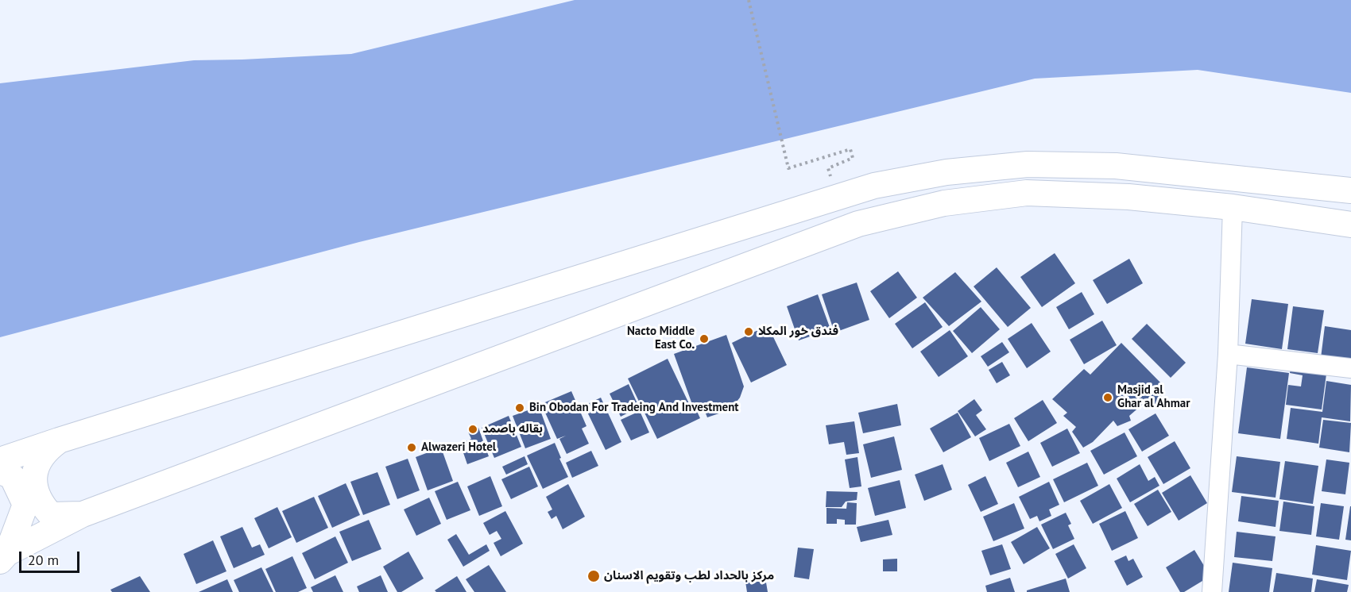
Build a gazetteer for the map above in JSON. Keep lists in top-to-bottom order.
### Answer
{
  "places": [
    "فندق خور المكلا",
    "Nacto Middle East Co.",
    "Masjid al Ghar al Ahmar",
    "Bin Obodan For Tradeing And Investment",
    "بقاله باصمد",
    "Alwazeri Hotel",
    "مركز بالحداد لطب وتقويم الاسنان"
  ],
  "scale_bar": "20 m"
}
